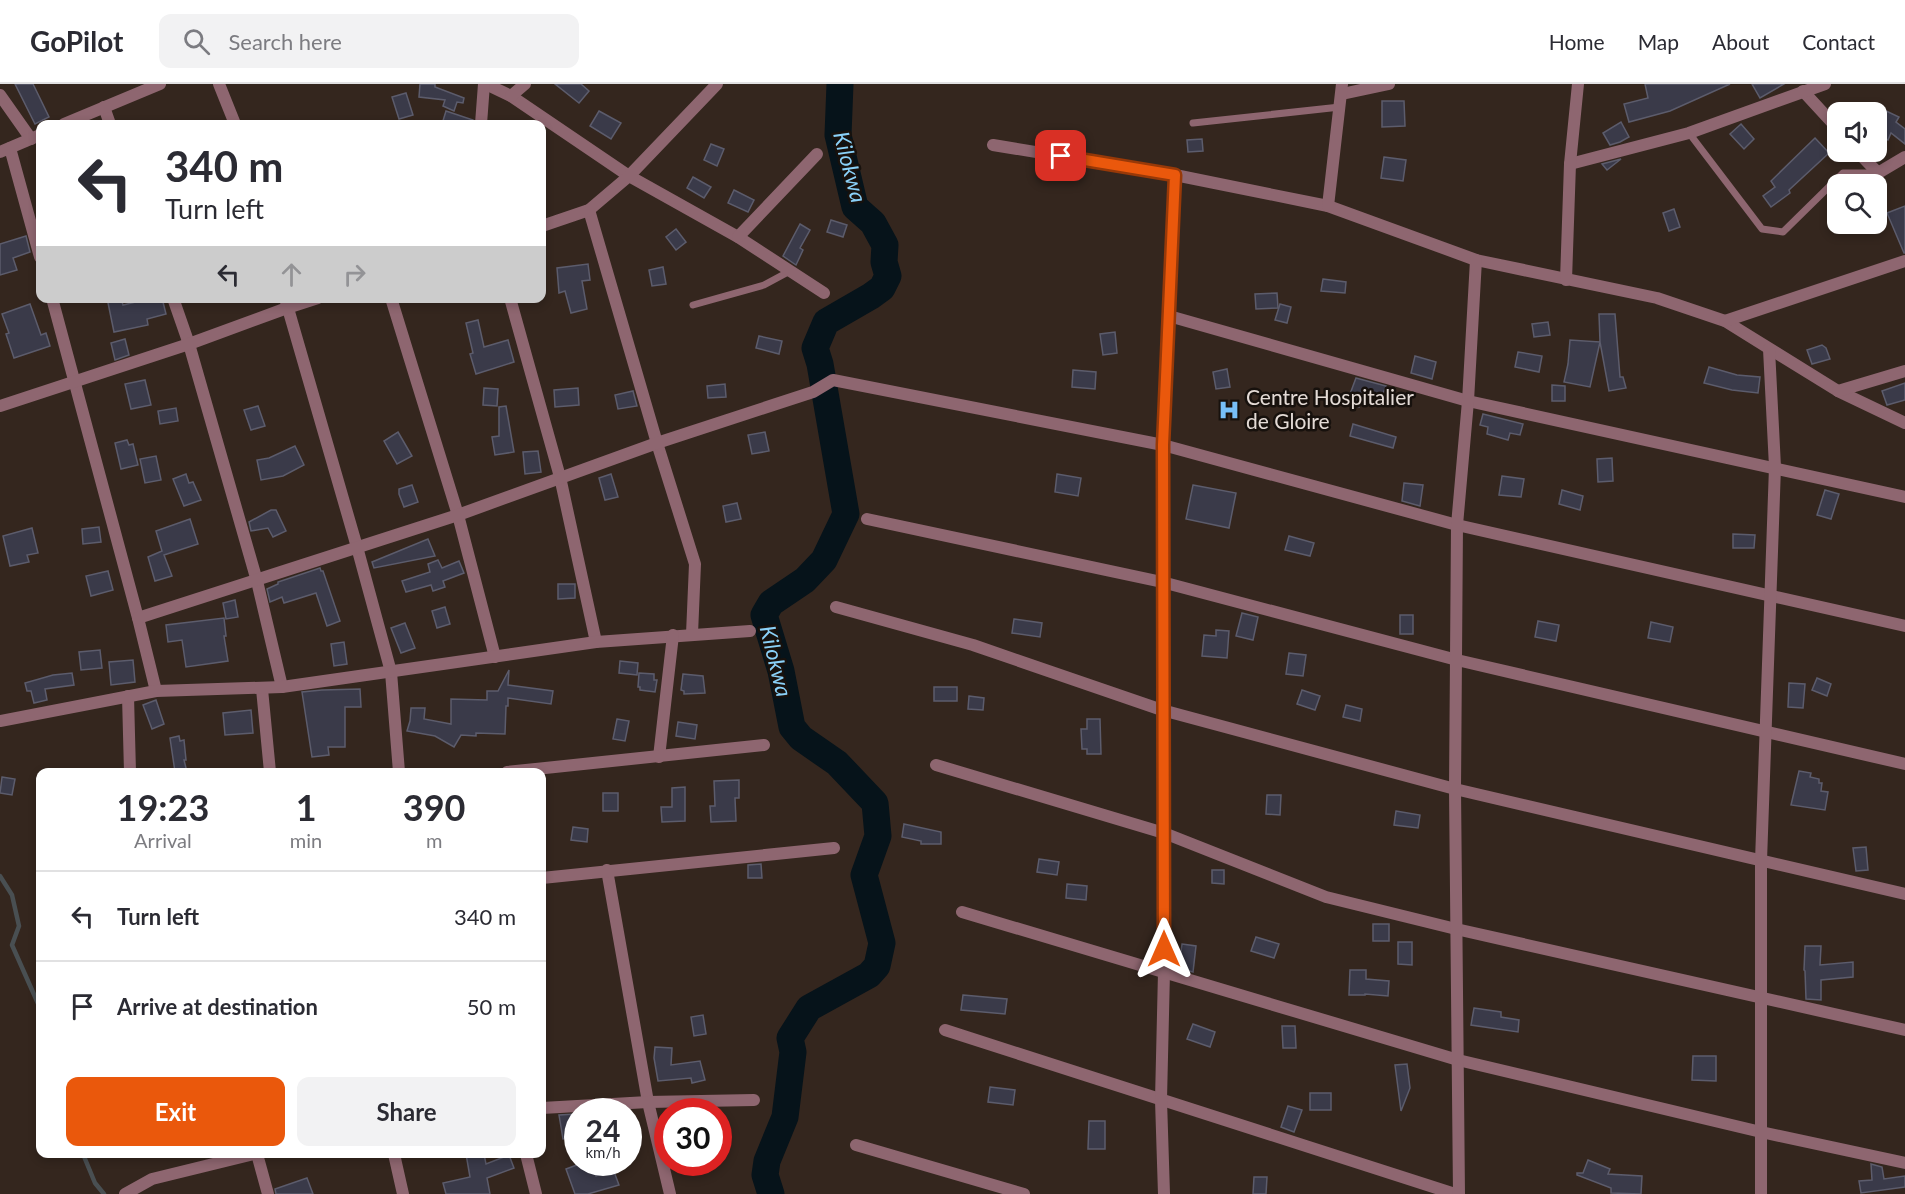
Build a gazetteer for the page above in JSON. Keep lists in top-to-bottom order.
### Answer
{
  "water": ["Kilokwa"],
  "places": {
    "hospital": ["Centre Hospitalier de Gloire"]
  },
  "page": {
    "header": "GoPilot",
    "search": "Search here",
    "nav": [
      "Home",
      "Map",
      "About",
      "Contact"
    ],
    "turn": ["340 m", "Turn left"],
    "eta": [
      "19:23",
      "Arrival",
      "1",
      "min",
      "390",
      "m"
    ],
    "list": [
      {
        "name": "Turn left",
        "value": "340 m"
      },
      {
        "name": "Arrive at destination",
        "value": "50 m"
      }
    ],
    "buttons": ["Exit", "Share"],
    "speed": "24 km/h",
    "limit": "30"
  }
}
